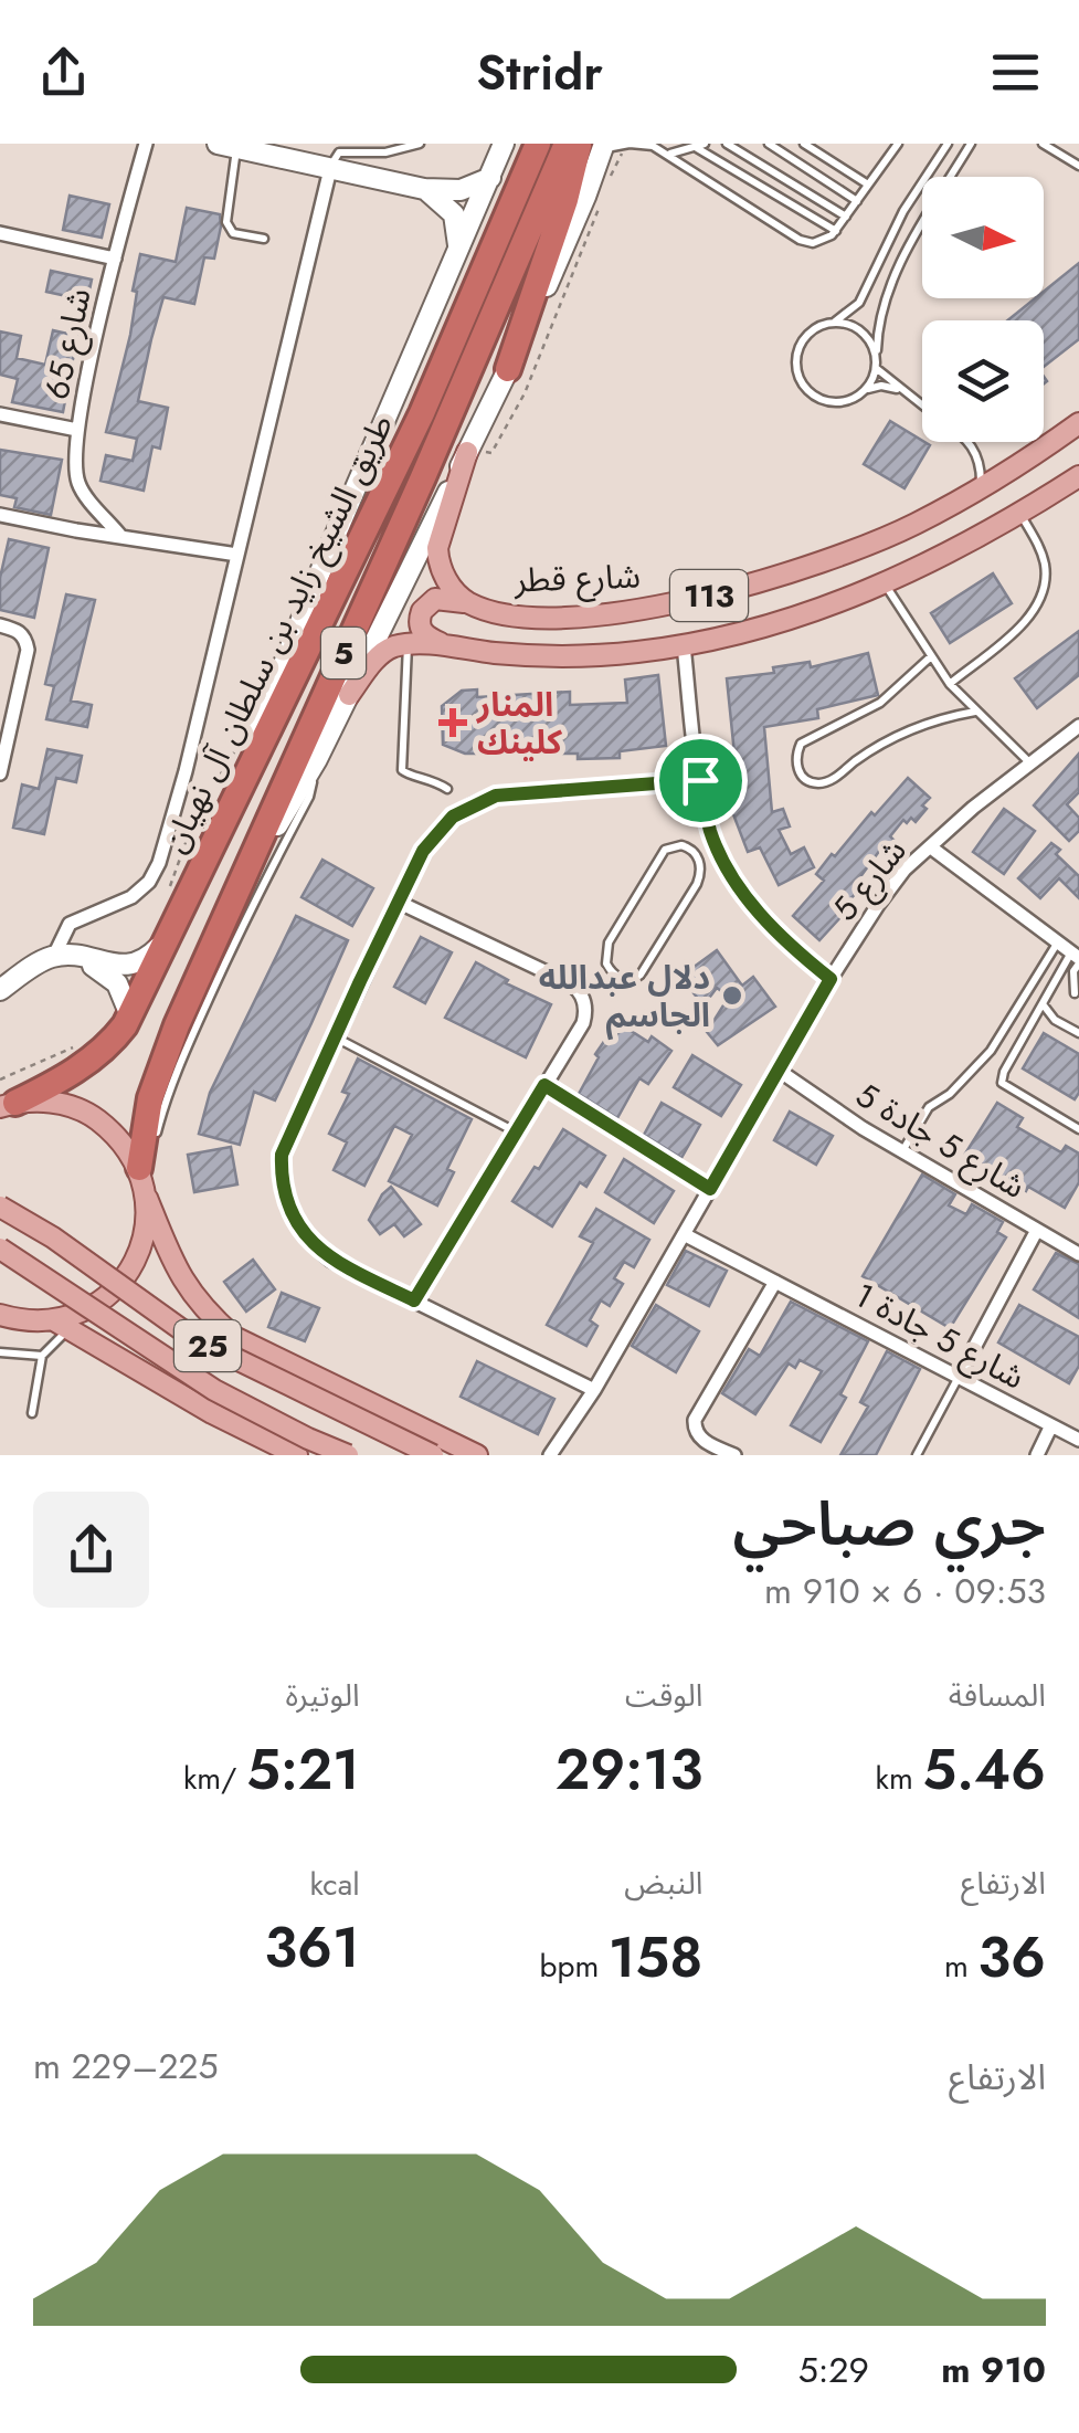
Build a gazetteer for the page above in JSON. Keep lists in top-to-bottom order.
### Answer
{
  "streets": {
    "highway": ["طريق الشيخ زايد بن سلطان آل نهيان", "5"],
    "main road": ["شارع قطر", "113", "25"],
    "street": [
      "شارع 65",
      "شارع 5",
      "شارع 5 جادة 5",
      "شارع 5 جادة 1"
    ]
  },
  "crossings": [
    ["طريق الشيخ زايد بن سلطان آل نهيان", "5"],
    ["شارع 5", "شارع 5 جادة 5"],
    ["شارع 5", "شارع 5 جادة 1"]
  ],
  "places": {
    "health": ["المنار كلينك"],
    "other": ["دلال عبدالله الجاسم"]
  },
  "north": "right",
  "page": {
    "header": "Stridr",
    "heading": ["جري صباحي", "09:53 · 6 × 910 m"],
    "stats": [
      ["المسافة", "5.46 km"],
      ["الوقت", "29:13"],
      ["الوتيرة", "5:21 /km"],
      ["الارتفاع", "36 m"],
      ["النبض", "158 bpm"],
      ["kcal", "361"]
    ],
    "chart": ["الارتفاع", "225–229 m"],
    "list": [
      {
        "name": "910 m",
        "note": "5:29"
      }
    ]
  }
}
